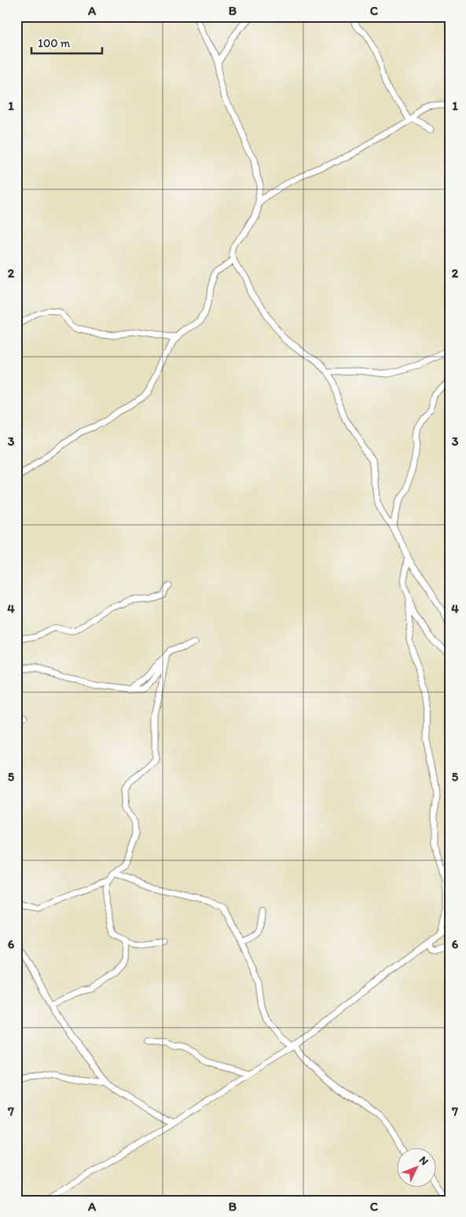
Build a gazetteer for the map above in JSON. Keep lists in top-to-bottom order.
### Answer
{
  "scale_bar": "100 m",
  "north": "top right",
  "grid": {
    "columns": ["A", "B", "C"],
    "rows": [
      "1",
      "2",
      "3",
      "4",
      "5",
      "6",
      "7"
    ]
  }
}
